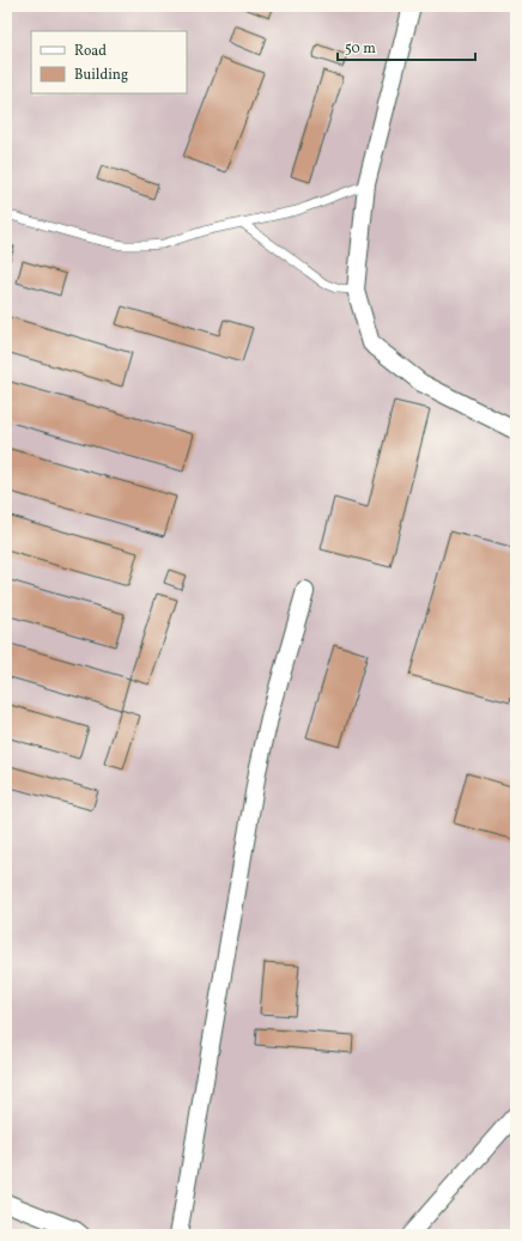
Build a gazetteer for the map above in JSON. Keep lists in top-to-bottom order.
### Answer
{
  "legend": ["Road", "Building"],
  "scale_bar": "50 m"
}
